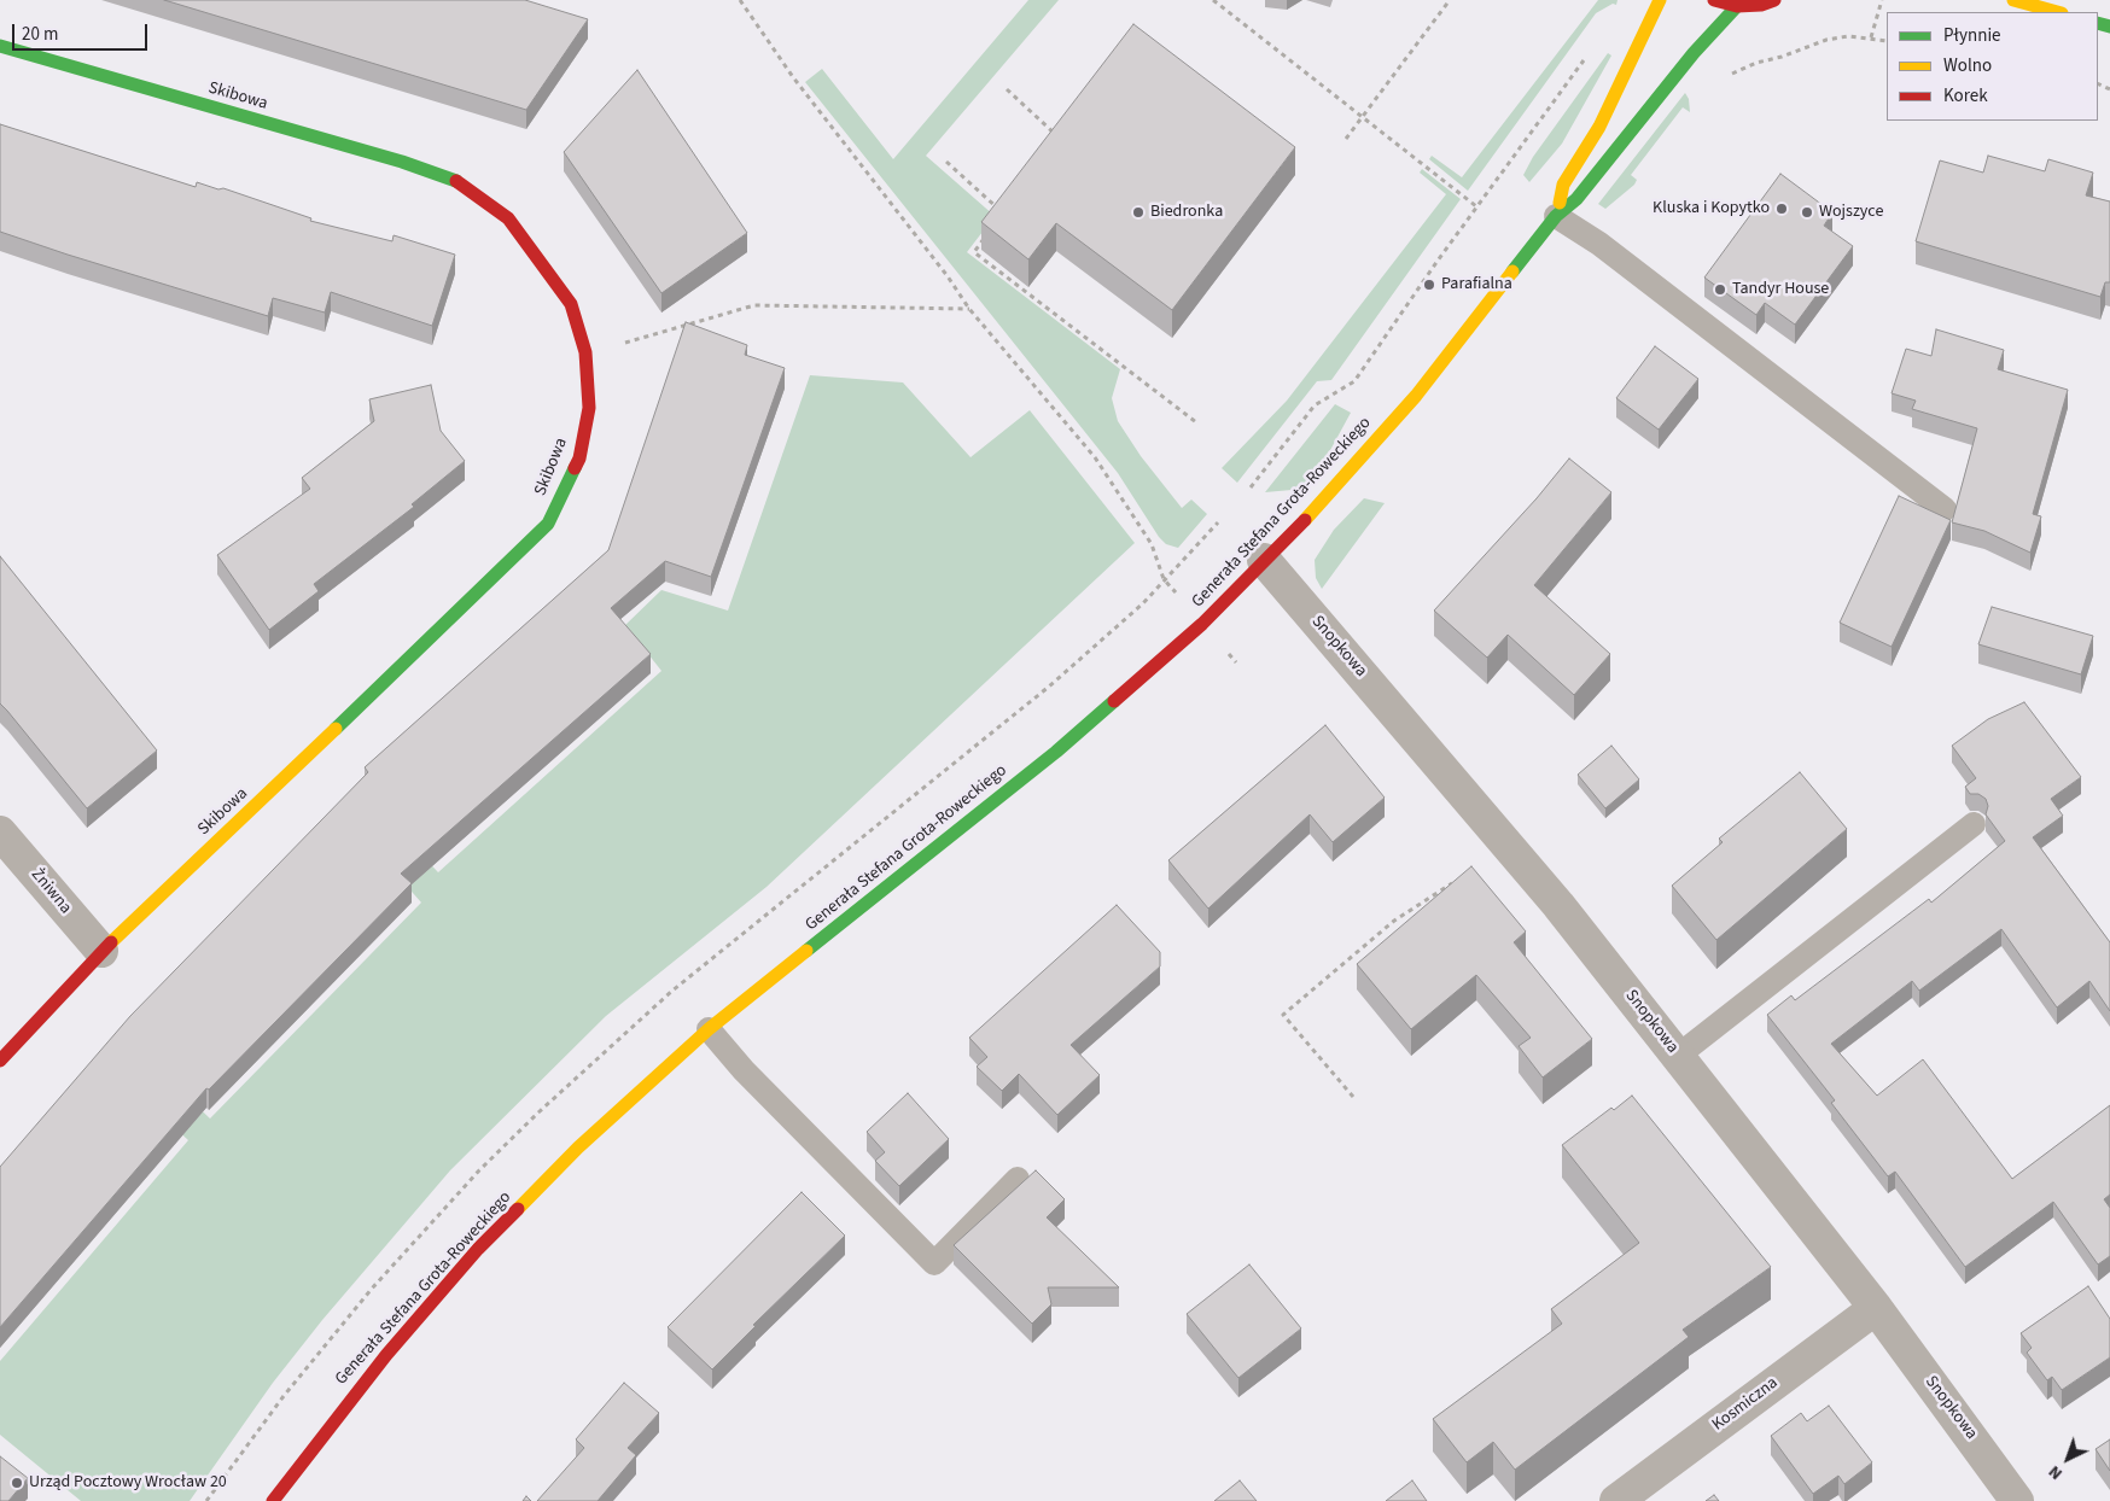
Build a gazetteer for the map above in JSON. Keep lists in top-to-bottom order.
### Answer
{
  "streets": {
    "street": [
      "Skibowa",
      "Generała Stefana Grota-Roweckiego",
      "Snopkowa",
      "Żniwna",
      "Kosmiczna"
    ]
  },
  "crossings": [
    ["Skibowa", "Żniwna"],
    ["Generała Stefana Grota-Roweckiego", "Snopkowa"],
    ["Snopkowa", "Kosmiczna"]
  ],
  "places": [
    "Kluska i Kopytko",
    "Biedronka",
    "Wojszyce",
    "Parafialna",
    "Tandyr House",
    "Urząd Pocztowy Wrocław 20"
  ],
  "legend": ["Płynnie", "Wolno", "Korek"],
  "scale_bar": "20 m",
  "north": "bottom left"
}
